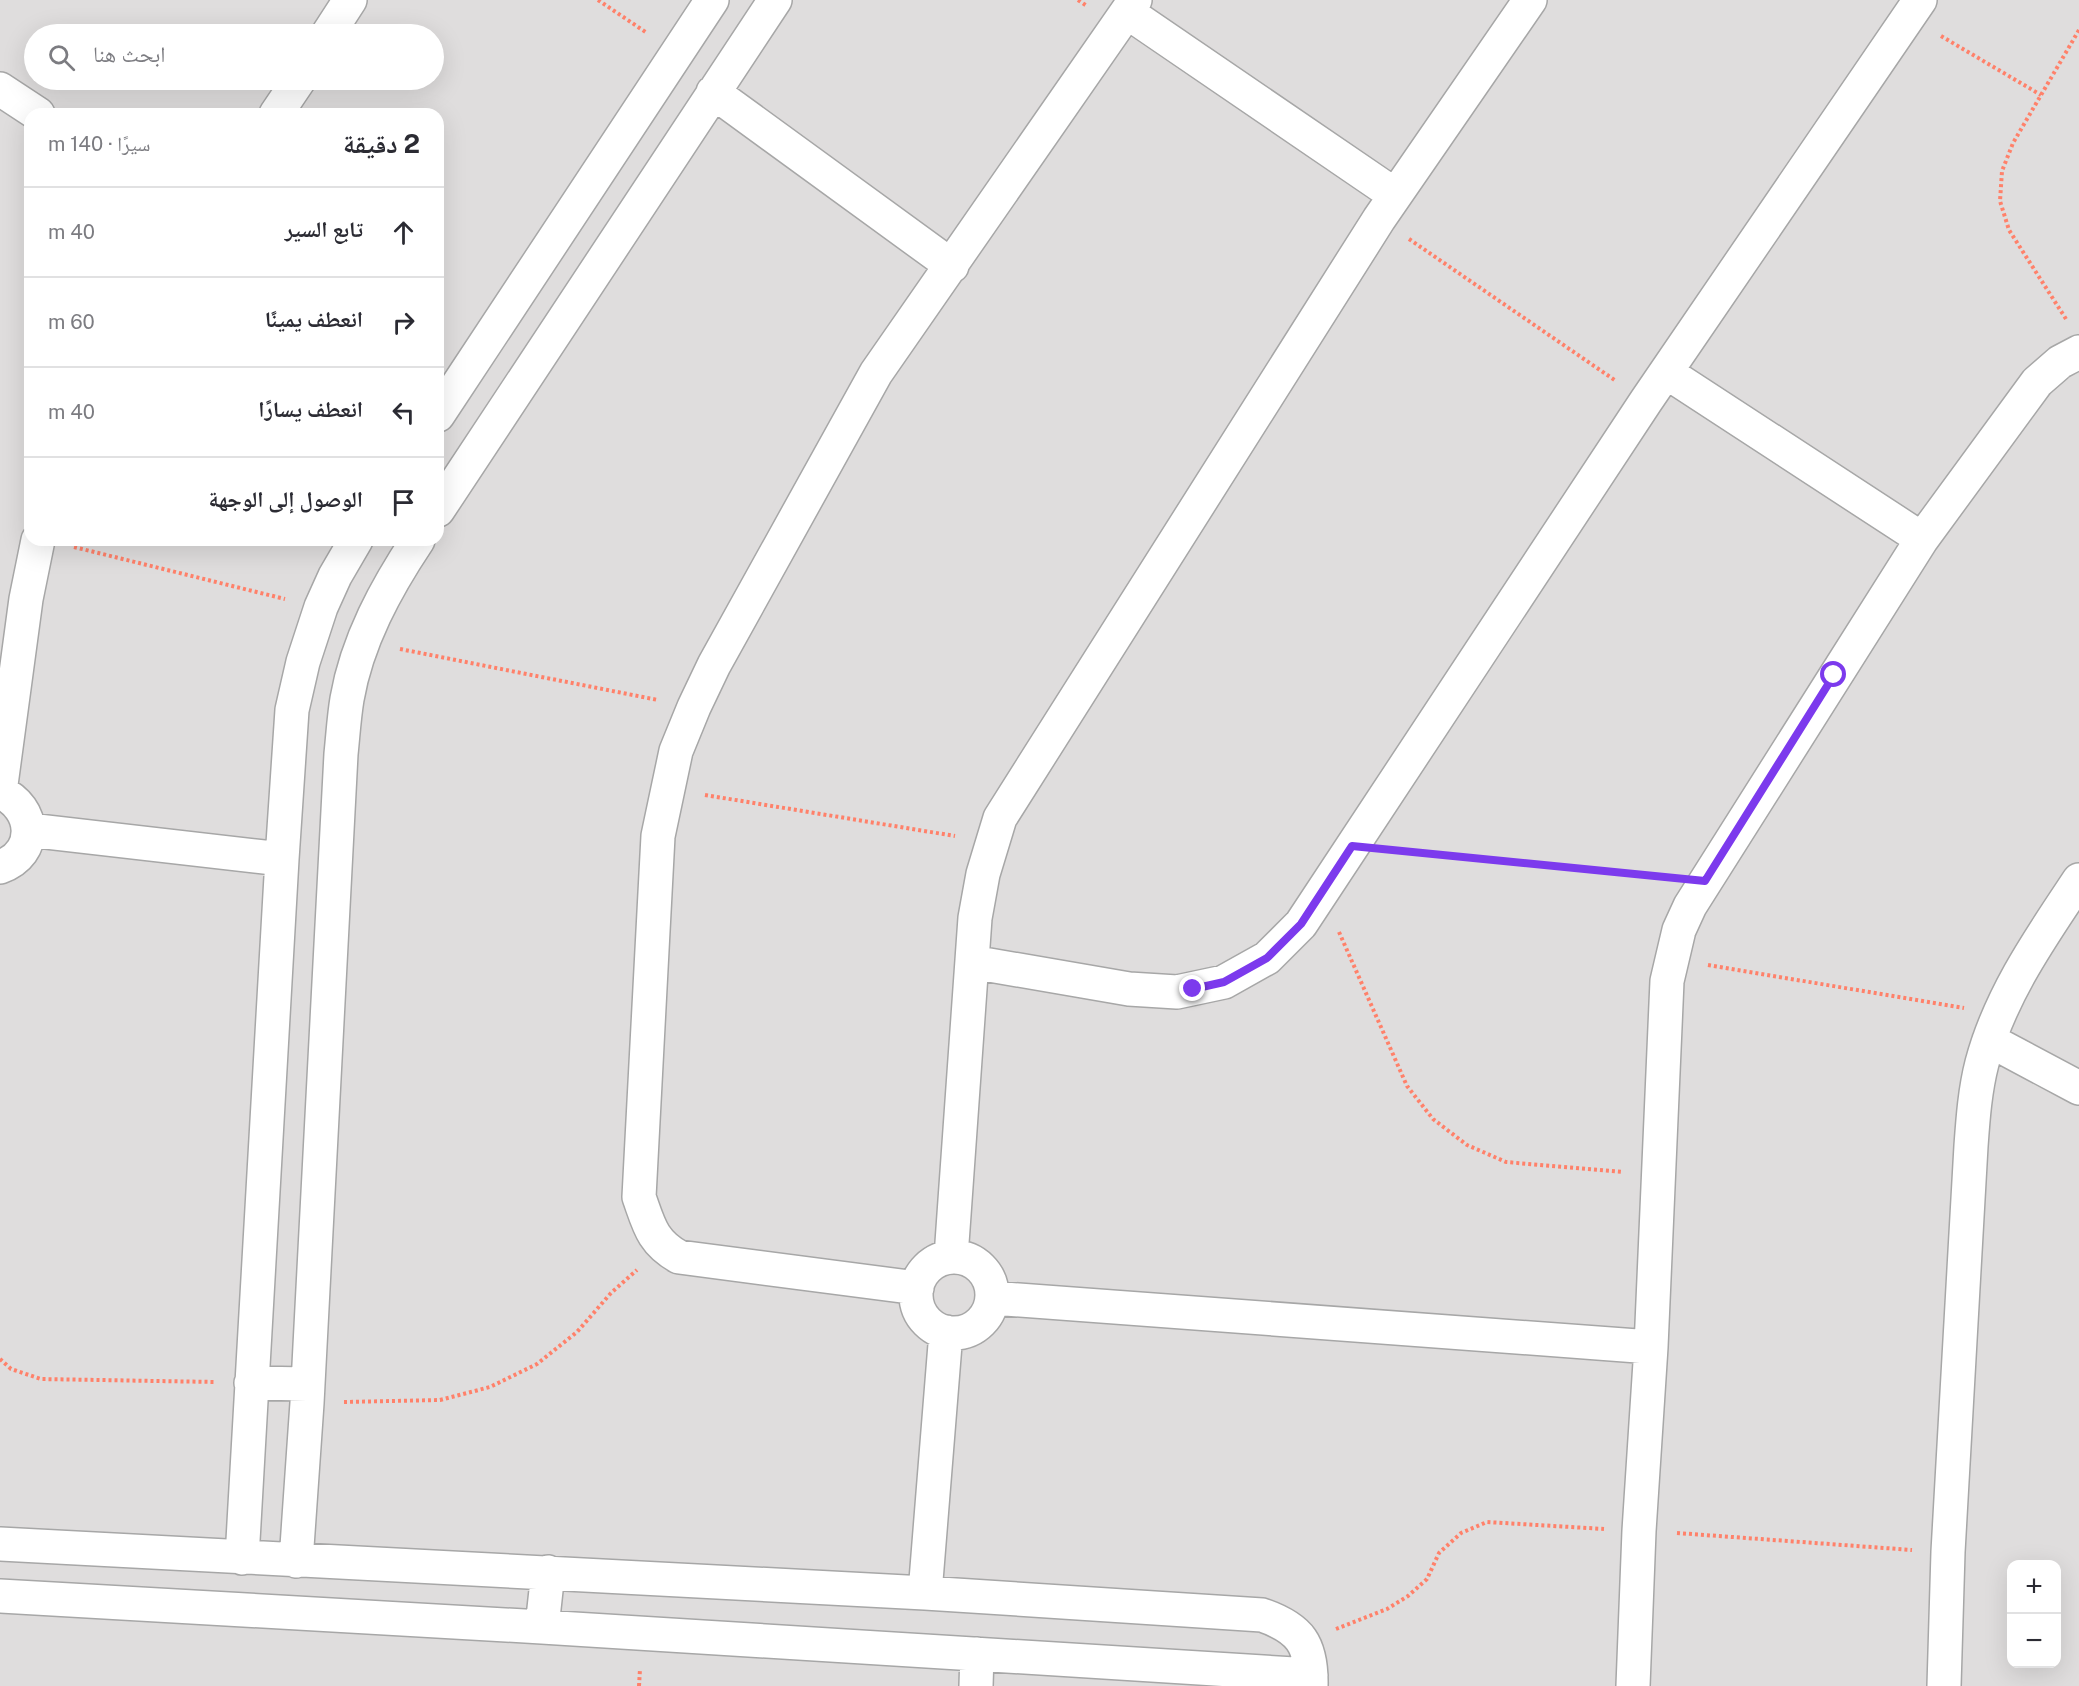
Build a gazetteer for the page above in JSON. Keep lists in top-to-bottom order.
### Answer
{
  "page": {
    "search": "ابحث هنا",
    "heading": ["2 دقيقة", "سيرًا · 140 m"],
    "list": [
      ["تابع السير", "40 m"],
      ["انعطف يمينًا", "60 m"],
      ["انعطف يسارًا", "40 m"],
      "الوصول إلى الوجهة"
    ],
    "map_buttons": ["+", "−"]
  }
}
